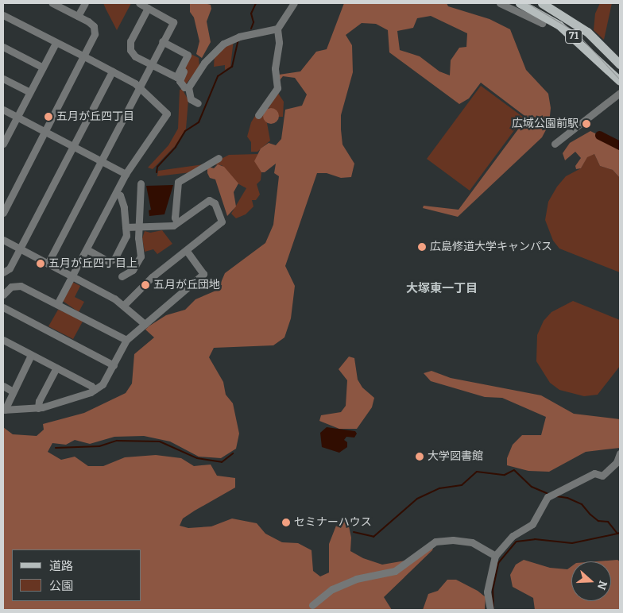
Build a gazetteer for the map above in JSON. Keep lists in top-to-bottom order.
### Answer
{
  "streets": {
    "main road": ["71"]
  },
  "districts": ["大塚東一丁目"],
  "places": [
    "五月が丘四丁目",
    "広域公園前駅",
    "広島修道大学キャンパス",
    "五月が丘四丁目上",
    "五月が丘団地",
    "大学図書館",
    "セミナーハウス"
  ],
  "legend": ["道路", "公園"],
  "north": "right"
}
